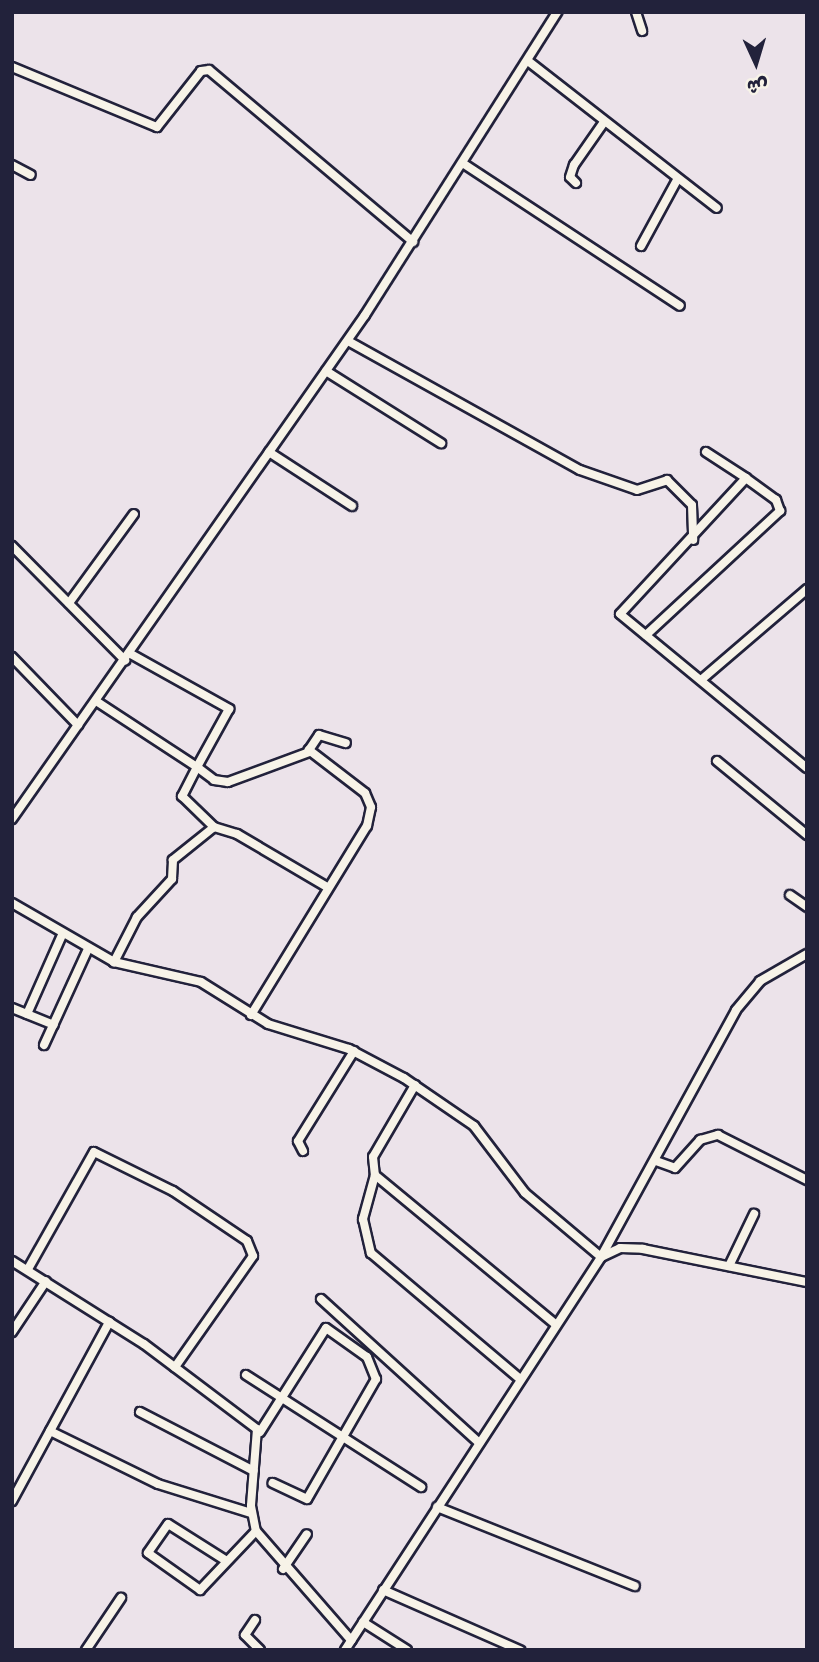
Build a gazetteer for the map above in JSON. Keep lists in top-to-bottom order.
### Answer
{
  "north": "bottom"
}
